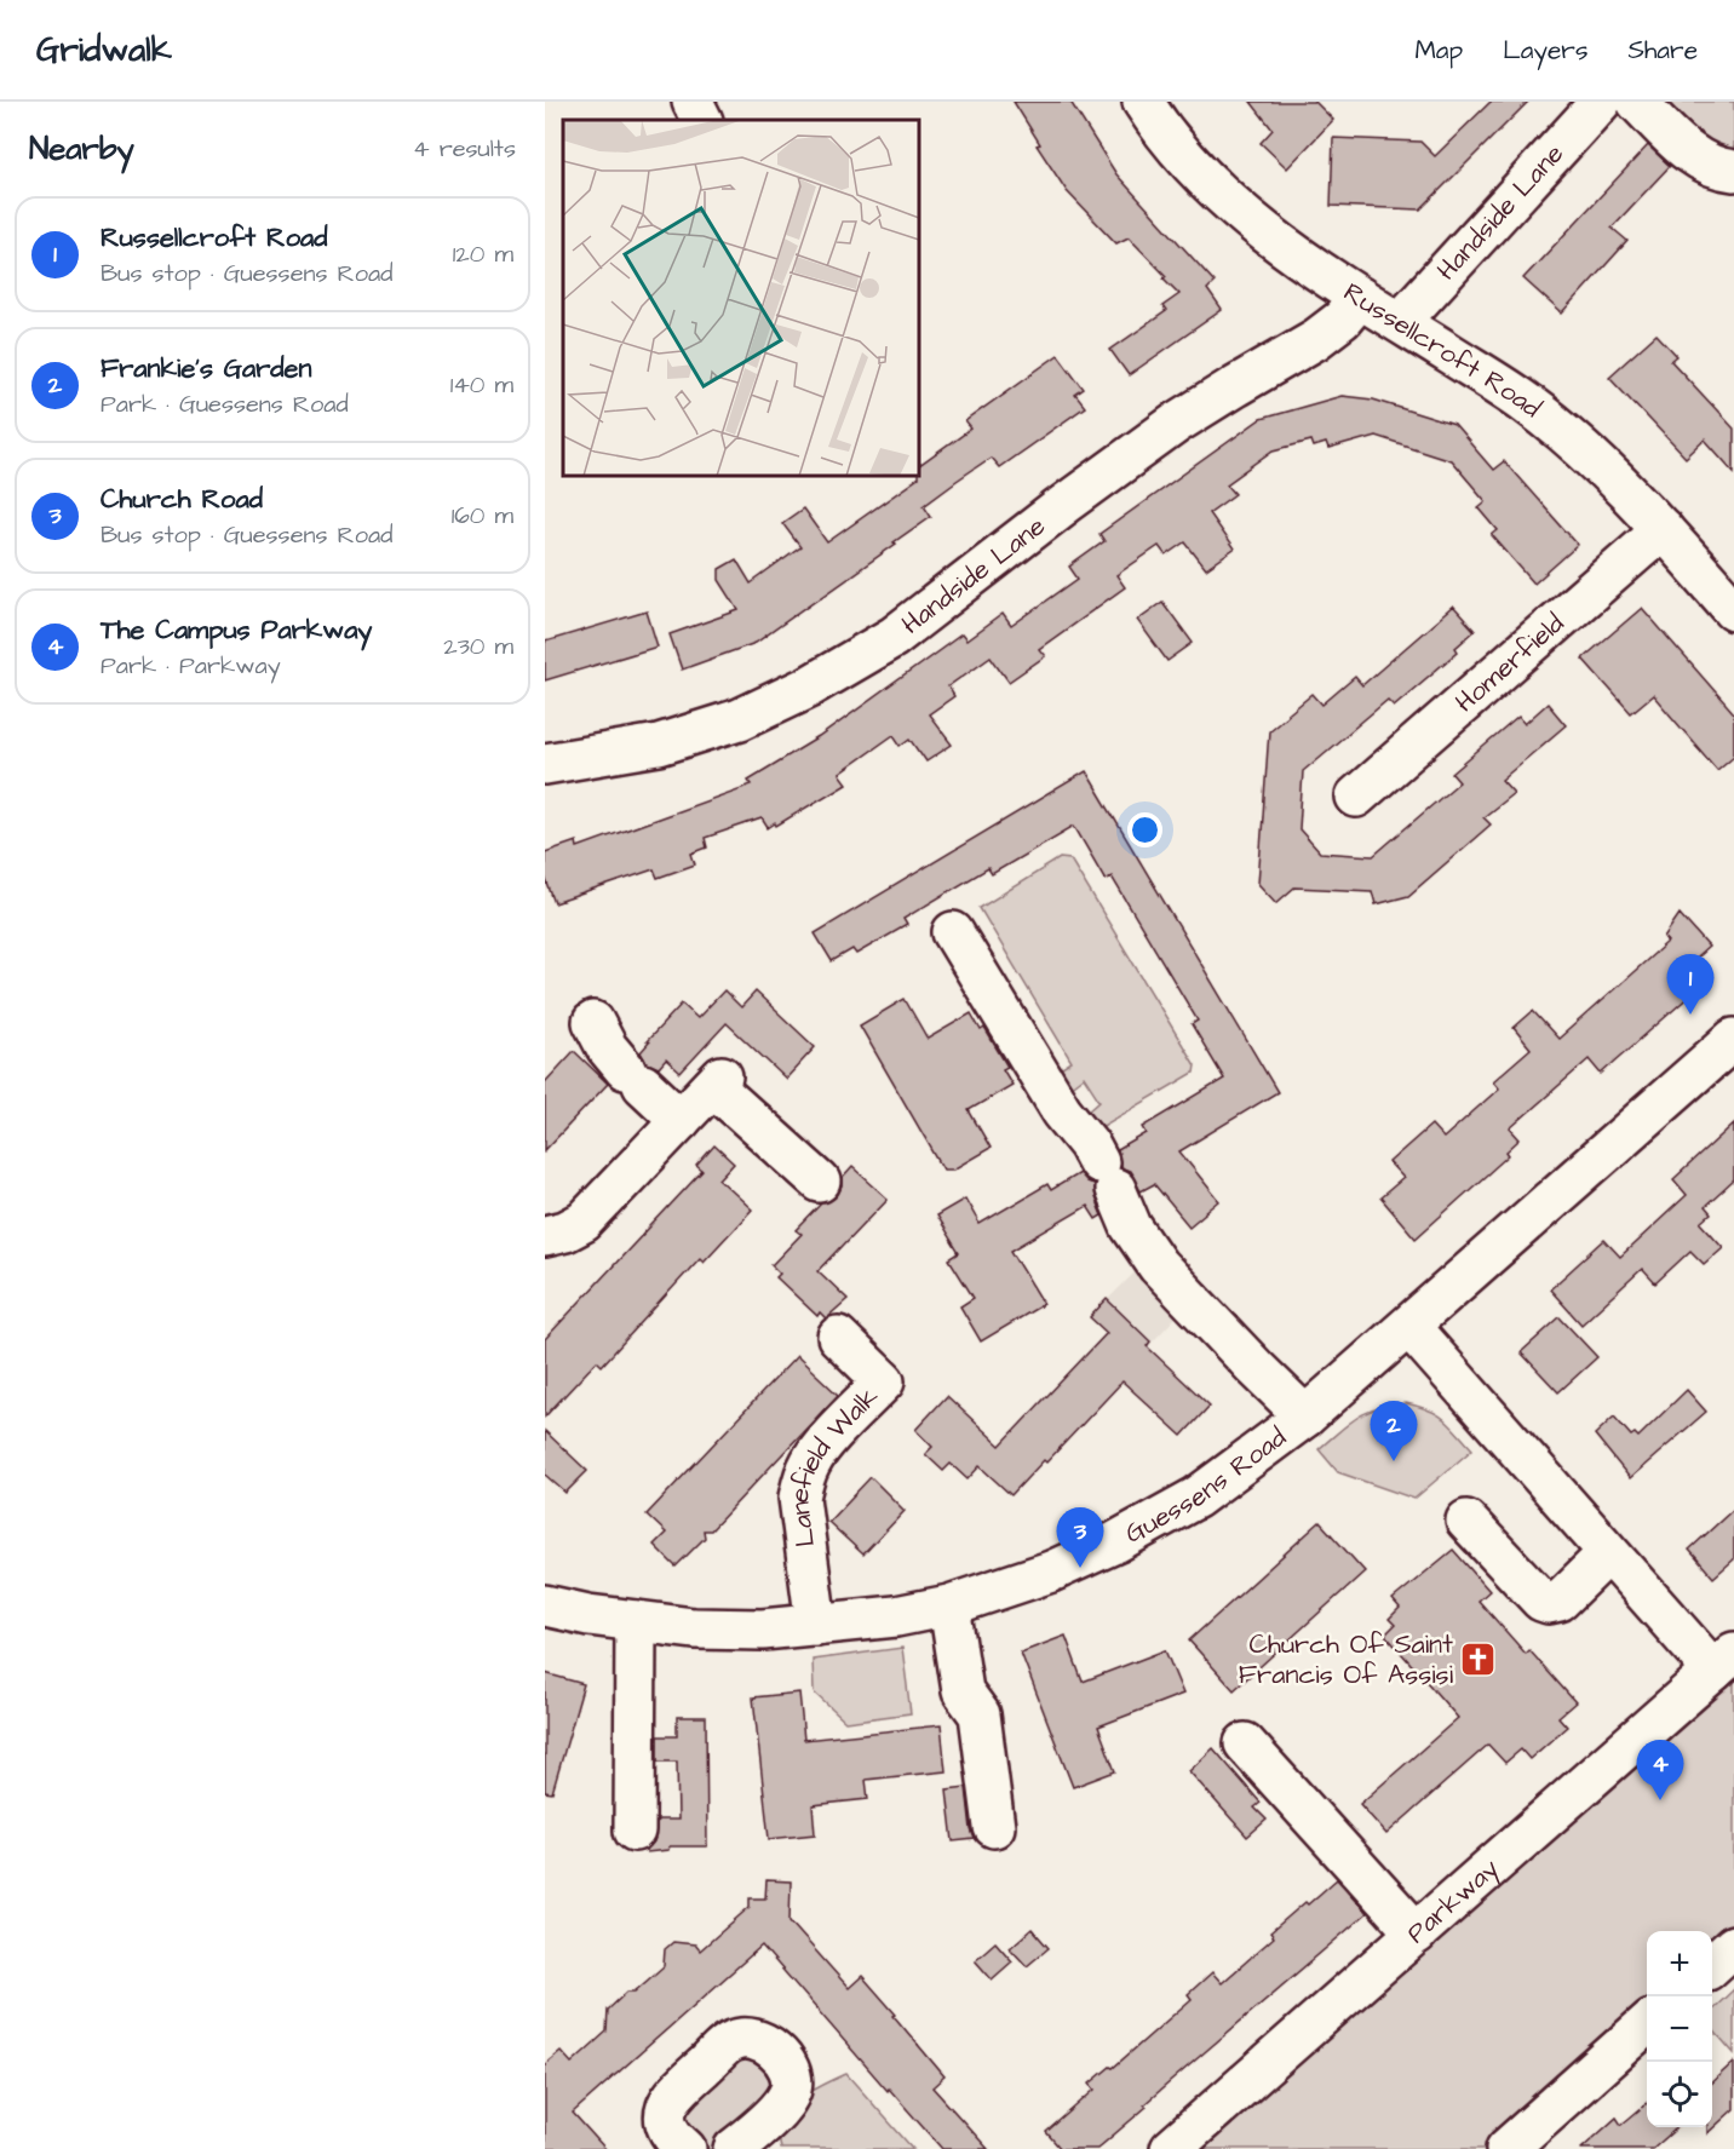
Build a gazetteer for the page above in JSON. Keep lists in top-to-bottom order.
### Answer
{
  "streets": {
    "street": [
      "Handside Lane",
      "Russellcroft Road",
      "Homerfield",
      "Lanefield Walk",
      "Guessens Road",
      "Parkway"
    ]
  },
  "crossings": [
    ["Handside Lane", "Russellcroft Road"],
    ["Russellcroft Road", "Homerfield"],
    ["Lanefield Walk", "Guessens Road"]
  ],
  "places": {
    "church": ["Church Of Saint Francis Of Assisi"]
  },
  "page": {
    "header": "Gridwalk",
    "nav": ["Map", "Layers", "Share"],
    "heading": ["Nearby", "4 results"],
    "list": [
      {
        "mark": "1",
        "name": "Russellcroft Road",
        "note": "Bus stop · Guessens Road",
        "value": "120 m"
      },
      {
        "mark": "2",
        "name": "Frankie's Garden",
        "note": "Park · Guessens Road",
        "value": "140 m"
      },
      {
        "mark": "3",
        "name": "Church Road",
        "note": "Bus stop · Guessens Road",
        "value": "160 m"
      },
      {
        "mark": "4",
        "name": "The Campus Parkway",
        "note": "Park · Parkway",
        "value": "230 m"
      }
    ],
    "pins": [
      "1",
      "2",
      "3",
      "4"
    ],
    "map_buttons": ["+", "−"]
  }
}
